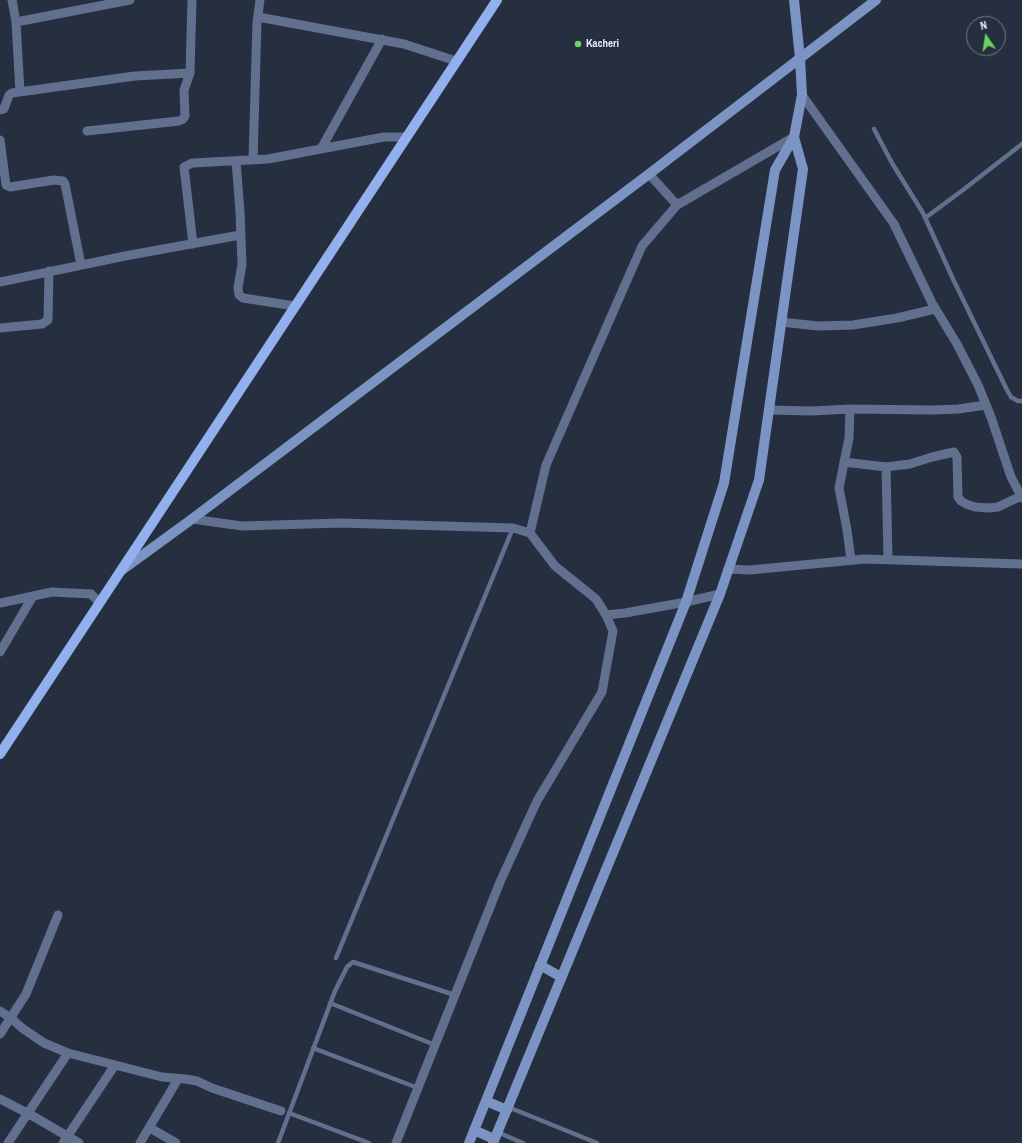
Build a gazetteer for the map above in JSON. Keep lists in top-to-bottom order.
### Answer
{
  "places": ["Kacheri"],
  "north": "top"
}
